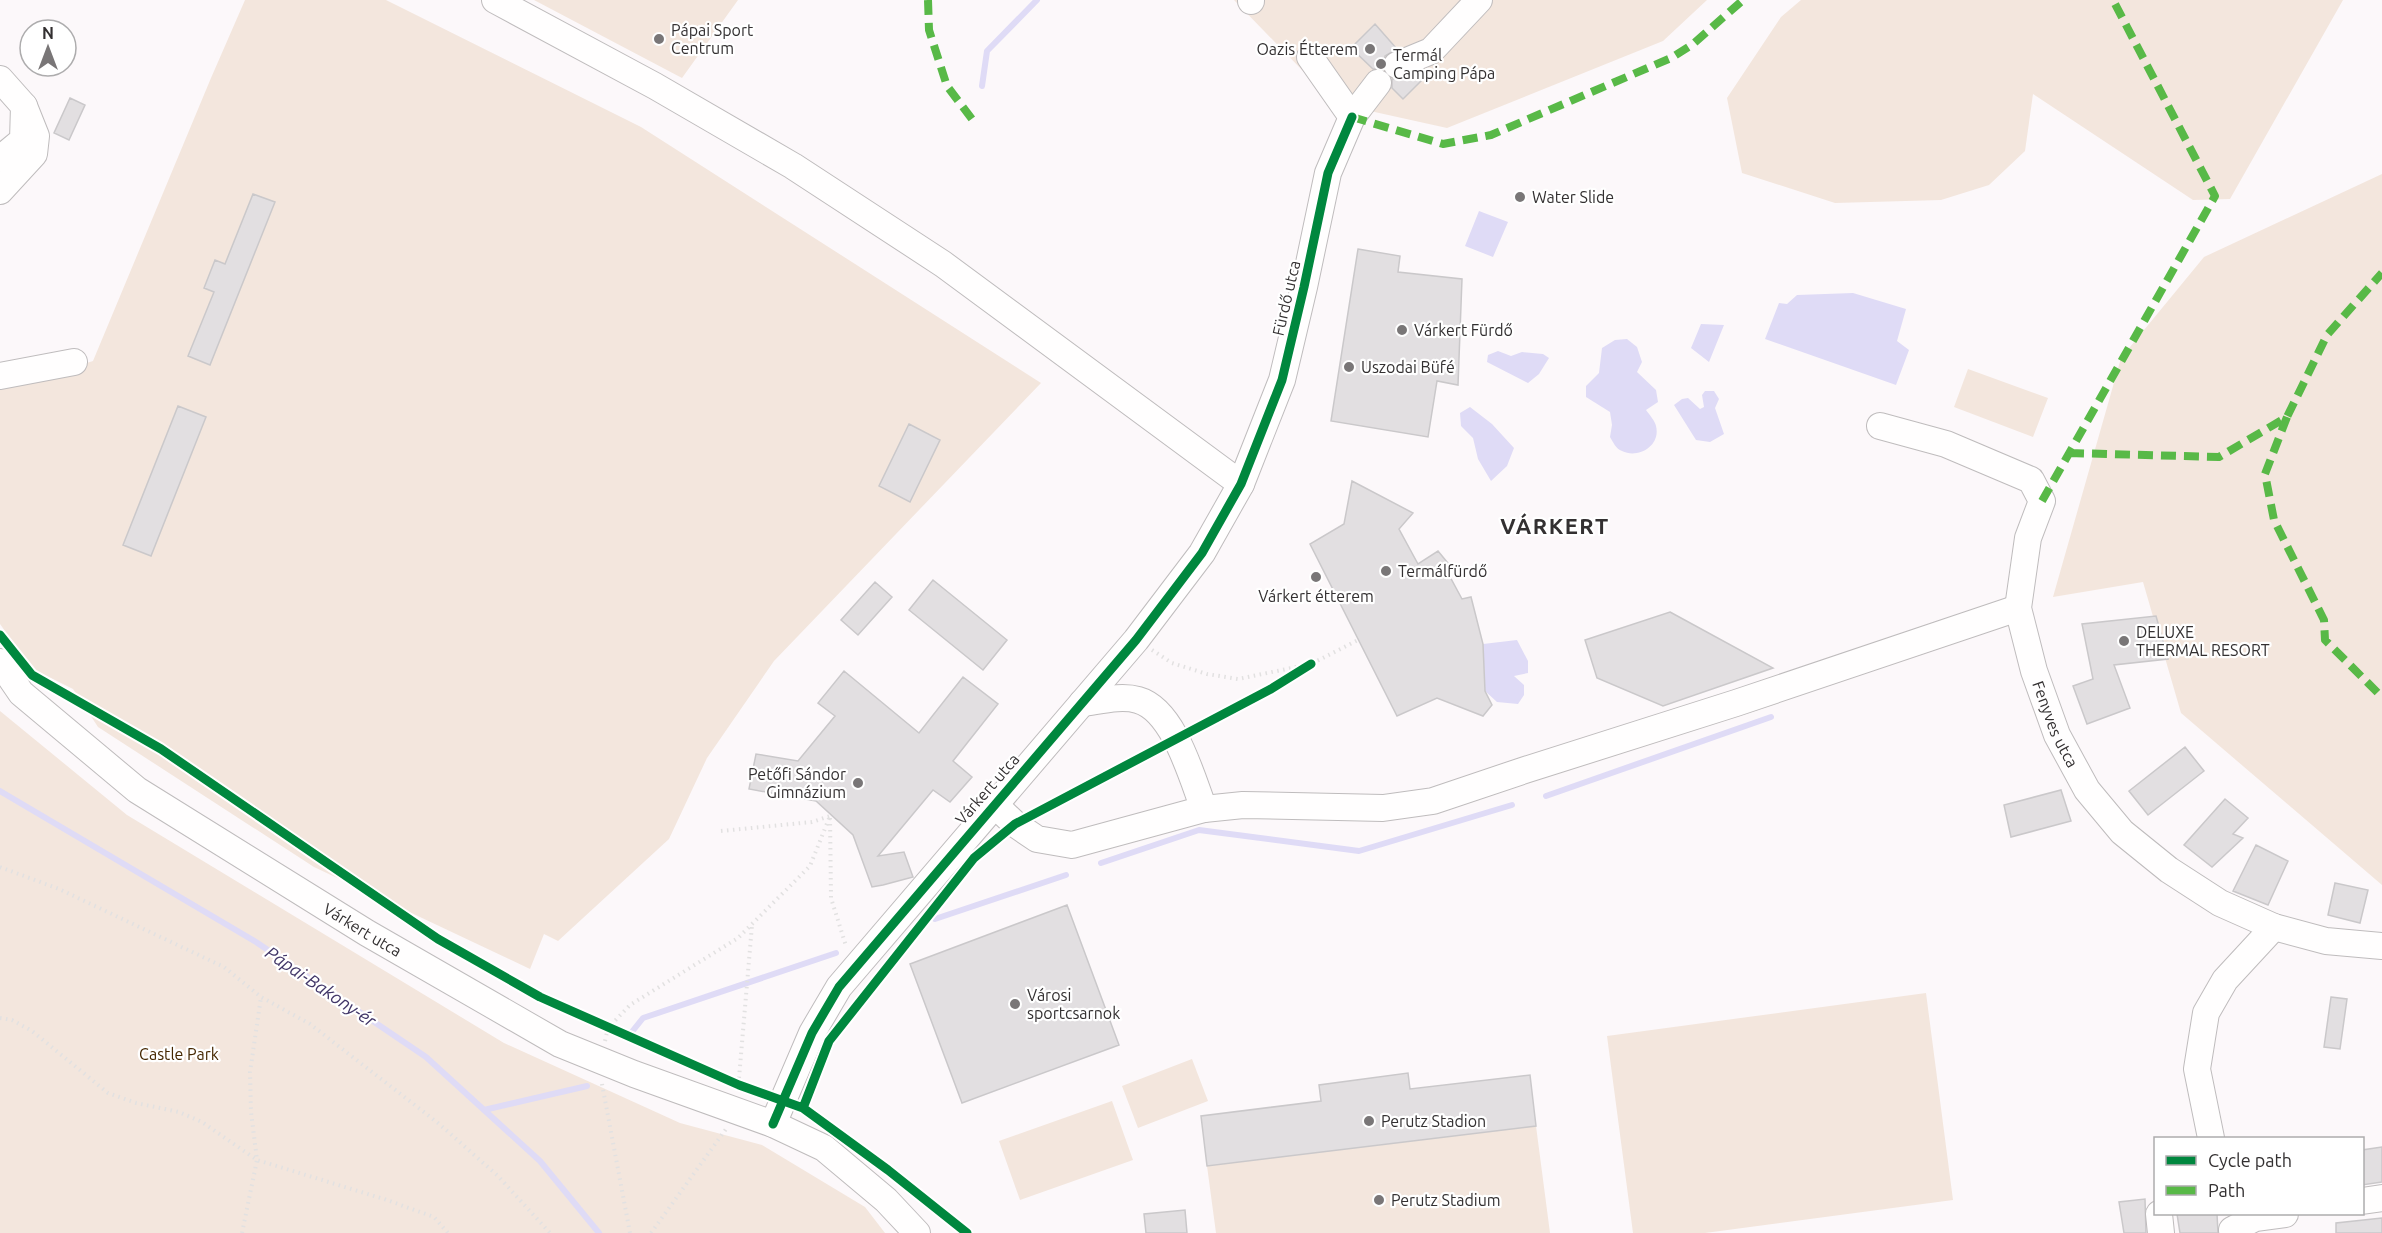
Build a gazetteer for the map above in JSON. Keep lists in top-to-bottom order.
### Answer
{
  "streets": {
    "street": ["Fürdő utca", "Fenyves utca", "Várkert utca"]
  },
  "crossings": [
    ["Fürdő utca", "Várkert utca"]
  ],
  "districts": ["VÁRKERT"],
  "water": ["Pápai-Bakony-ér"],
  "parks": ["Castle Park"],
  "places": [
    "Pápai Sport Centrum",
    "Oazis Étterem",
    "Termál Camping Pápa",
    "Water Slide",
    "Várkert Fürdő",
    "Uszodai Büfé",
    "Termálfürdő",
    "Várkert étterem",
    "DELUXE THERMAL RESORT",
    "Petőfi Sándor Gimnázium",
    "Városi sportcsarnok",
    "Perutz Stadion",
    "Perutz Stadium"
  ],
  "legend": ["Cycle path", "Path"],
  "north": "top"
}
